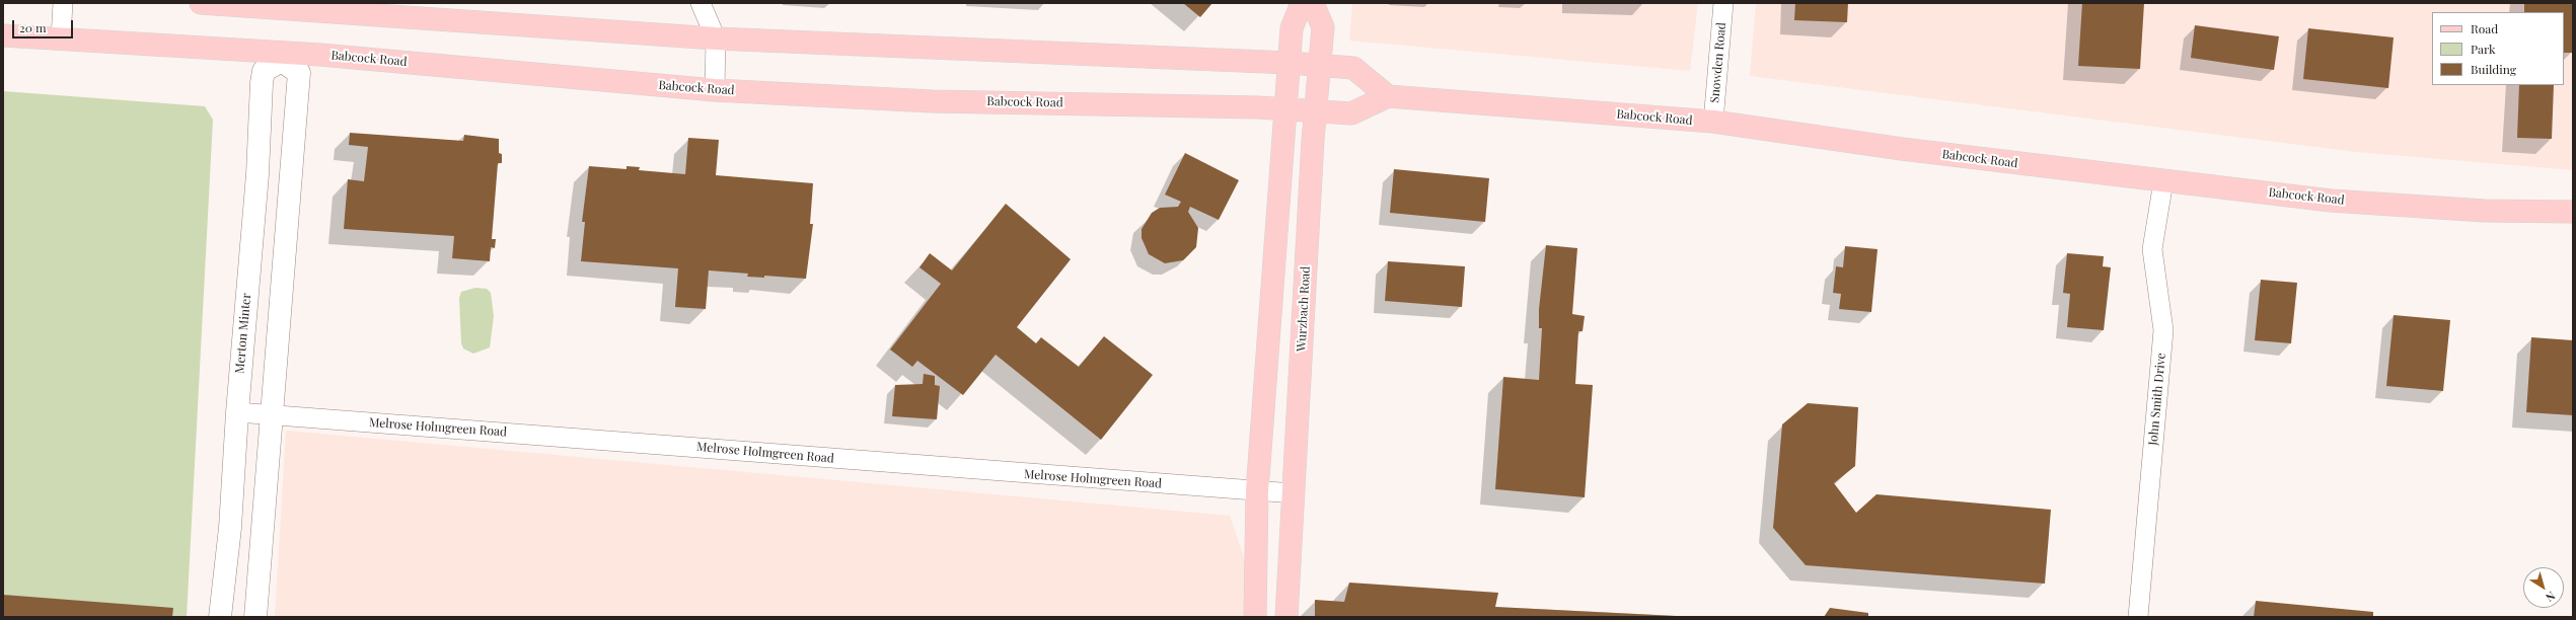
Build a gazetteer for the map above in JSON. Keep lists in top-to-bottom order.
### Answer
{
  "streets": {
    "main road": ["Babcock Road", "Wurzbach Road"],
    "street": [
      "Snowden Road",
      "Merton Minter",
      "John Smith Drive",
      "Melrose Holmgreen Road"
    ]
  },
  "crossings": [
    ["Babcock Road", "Snowden Road"],
    ["Babcock Road", "Wurzbach Road"],
    ["Babcock Road", "Merton Minter"],
    ["Babcock Road", "John Smith Drive"],
    ["Wurzbach Road", "Melrose Holmgreen Road"],
    ["Merton Minter", "Melrose Holmgreen Road"]
  ],
  "legend": ["Road", "Park", "Building"],
  "scale_bar": "20 m",
  "north": "bottom right"
}
